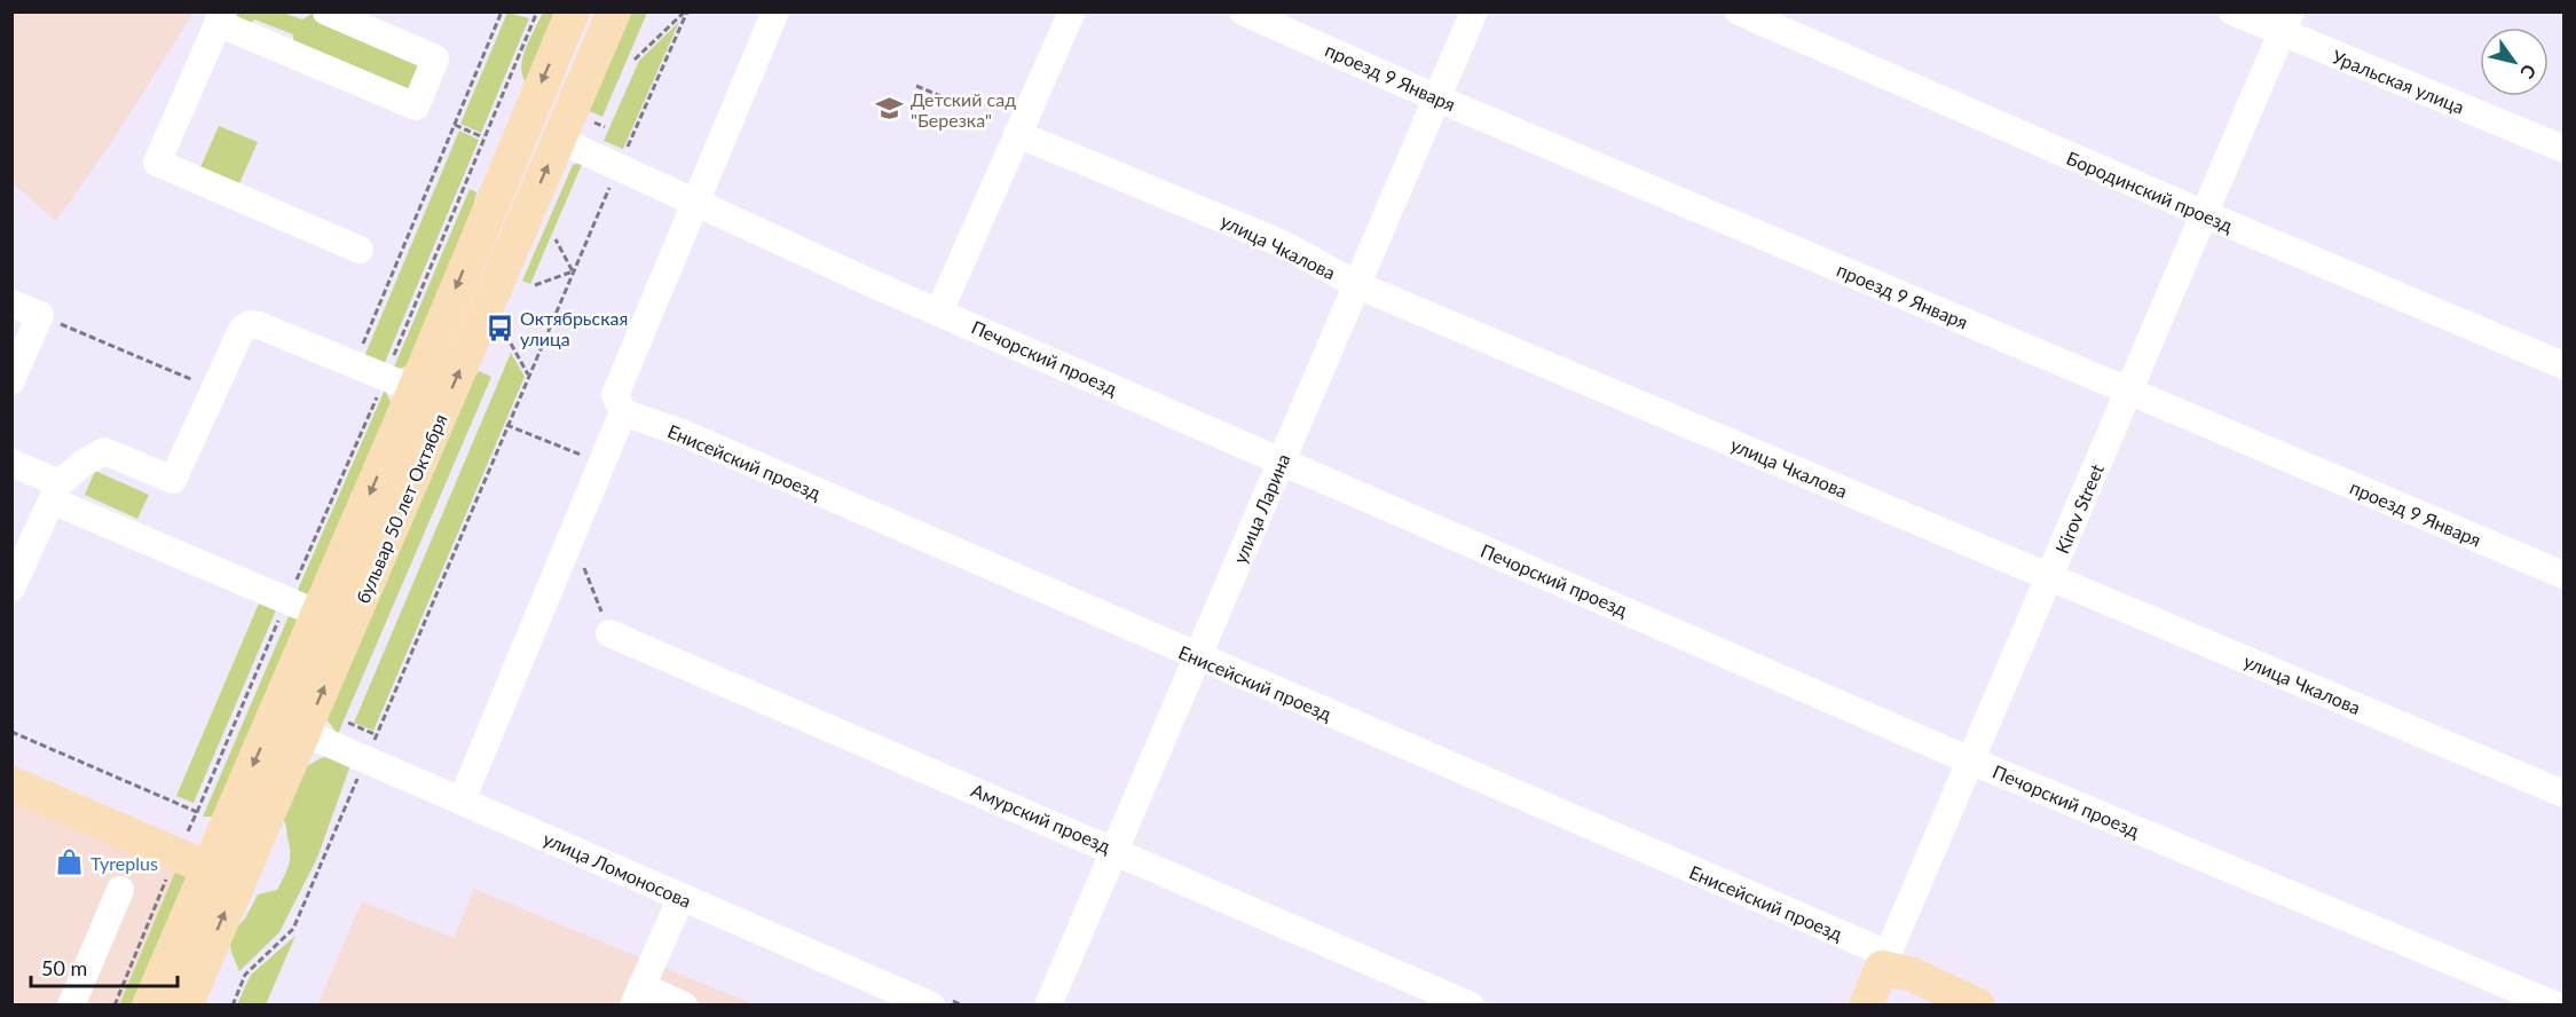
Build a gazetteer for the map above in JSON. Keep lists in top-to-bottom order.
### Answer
{
  "streets": {
    "main road": ["Енисейский проезд", "бульвар 50 лет Октября", "Kirov Street"],
    "street": [
      "проезд 9 Января",
      "Уральская улица",
      "Бородинский проезд",
      "улица Чкалова",
      "Печорский проезд",
      "улица Ларина",
      "Амурский проезд",
      "улица Ломоносова"
    ]
  },
  "crossings": [
    ["проезд 9 Января", "улица Ларина"],
    ["проезд 9 Января", "Kirov Street"],
    ["Уральская улица", "Kirov Street"],
    ["Бородинский проезд", "Kirov Street"],
    ["улица Чкалова", "улица Ларина"],
    ["улица Чкалова", "Kirov Street"],
    ["Печорский проезд", "бульвар 50 лет Октября"],
    ["Печорский проезд", "улица Ларина"],
    ["Печорский проезд", "Kirov Street"],
    ["Енисейский проезд", "улица Ларина"],
    ["Енисейский проезд", "Kirov Street"],
    ["бульвар 50 лет Октября", "улица Ломоносова"],
    ["улица Ларина", "Амурский проезд"]
  ],
  "places": {
    "school or university": ["Детский сад \"Березка\""],
    "bus stop": ["Октябрьская улица"],
    "shop": ["Tyreplus"]
  },
  "scale_bar": "50 m",
  "north": "bottom right"
}
